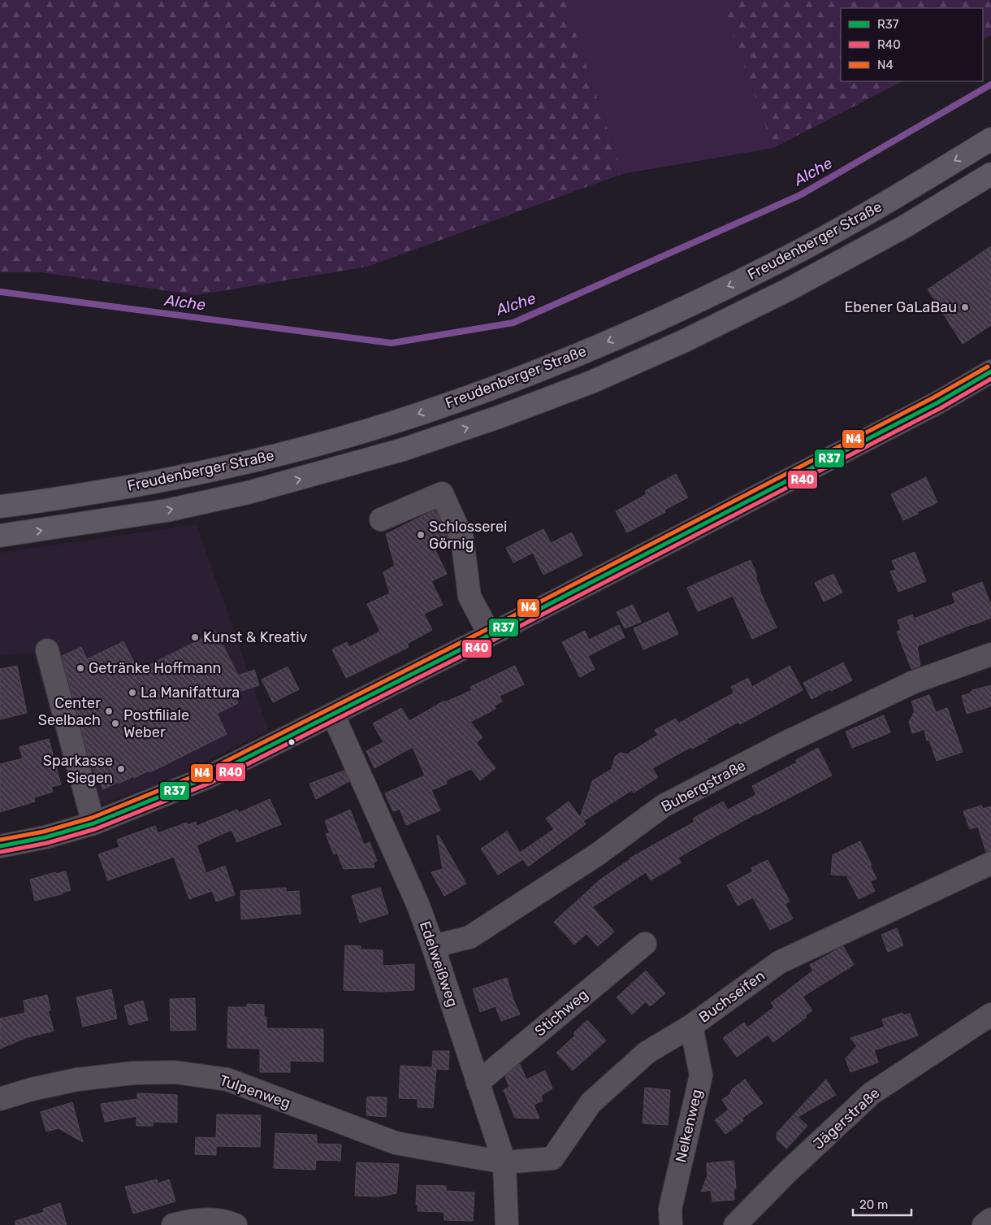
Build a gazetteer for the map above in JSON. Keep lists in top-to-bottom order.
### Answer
{
  "streets": {
    "main road": ["Freudenberger Straße"],
    "street": [
      "Bubergstraße",
      "Edelweißweg",
      "Buchseifen",
      "Stichweg",
      "Tulpenweg",
      "Jägerstraße",
      "Nelkenweg"
    ]
  },
  "crossings": [
    ["Bubergstraße", "Edelweißweg"],
    ["Edelweißweg", "Buchseifen"],
    ["Edelweißweg", "Stichweg"],
    ["Edelweißweg", "Tulpenweg"],
    ["Buchseifen", "Tulpenweg"],
    ["Buchseifen", "Nelkenweg"]
  ],
  "water": ["Alche"],
  "places": [
    "Ebener GaLaBau",
    "Schlosserei Görnig",
    "Kunst & Kreativ",
    "Getränke Hoffmann",
    "La Manifattura",
    "Center Seelbach",
    "Postfiliale Weber",
    "Sparkasse Siegen"
  ],
  "lines": ["transit line N4", "transit line R37", "transit line R40"],
  "legend": ["R37", "R40", "N4"],
  "scale_bar": "20 m"
}
